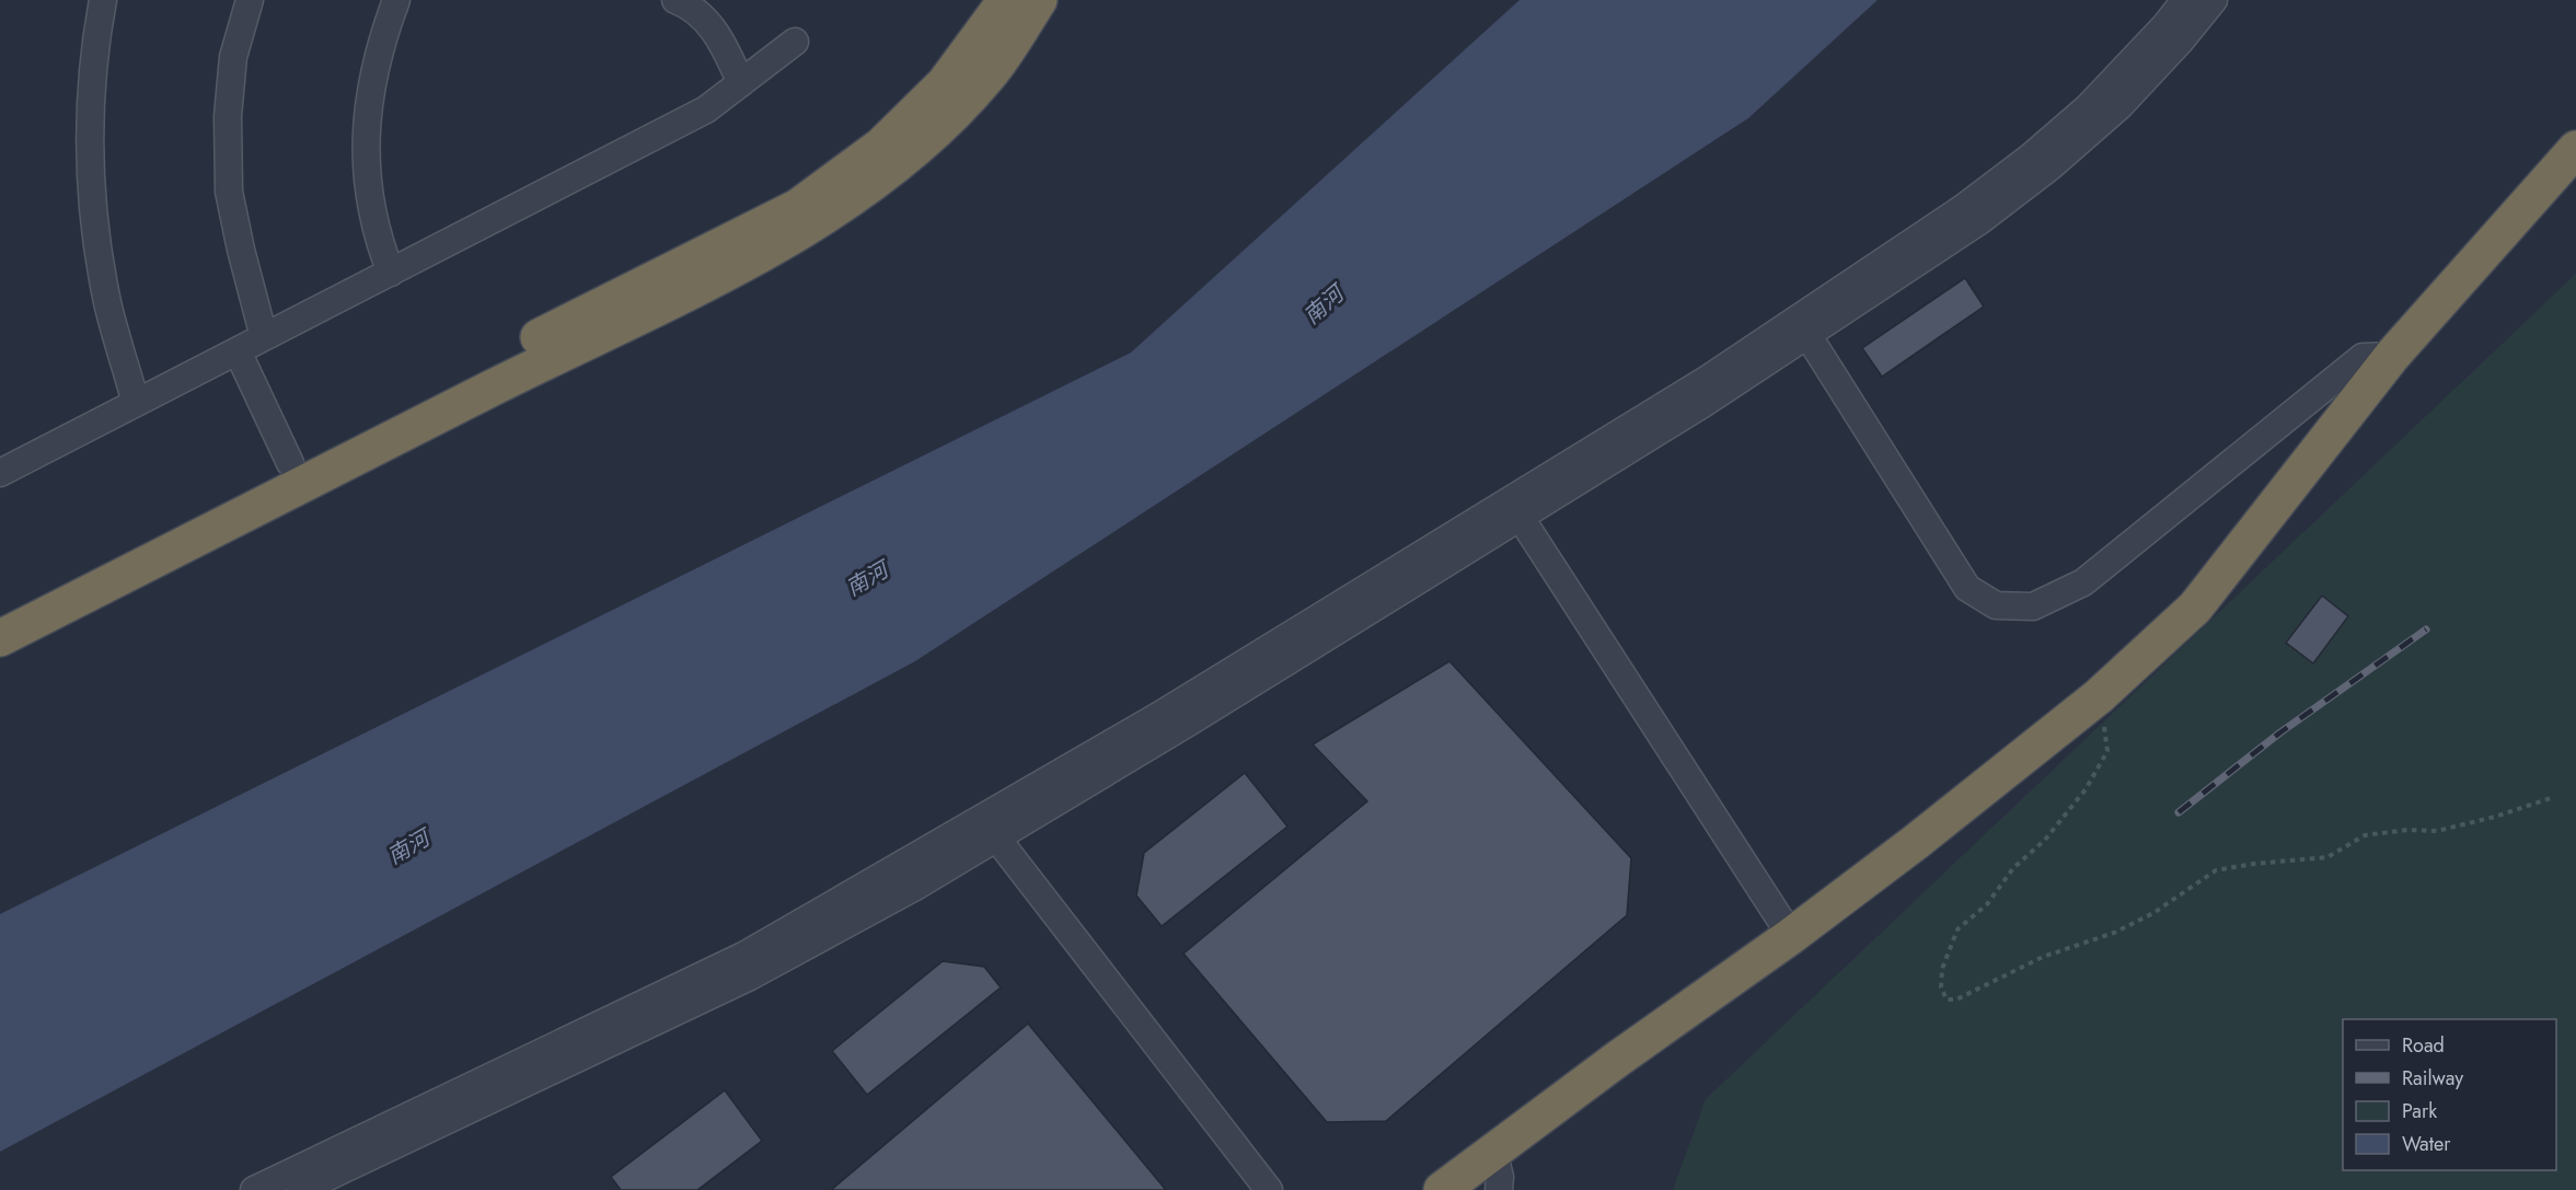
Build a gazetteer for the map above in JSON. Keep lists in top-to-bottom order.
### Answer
{
  "water": ["南河"],
  "legend": [
    "Road",
    "Railway",
    "Park",
    "Water"
  ]
}
